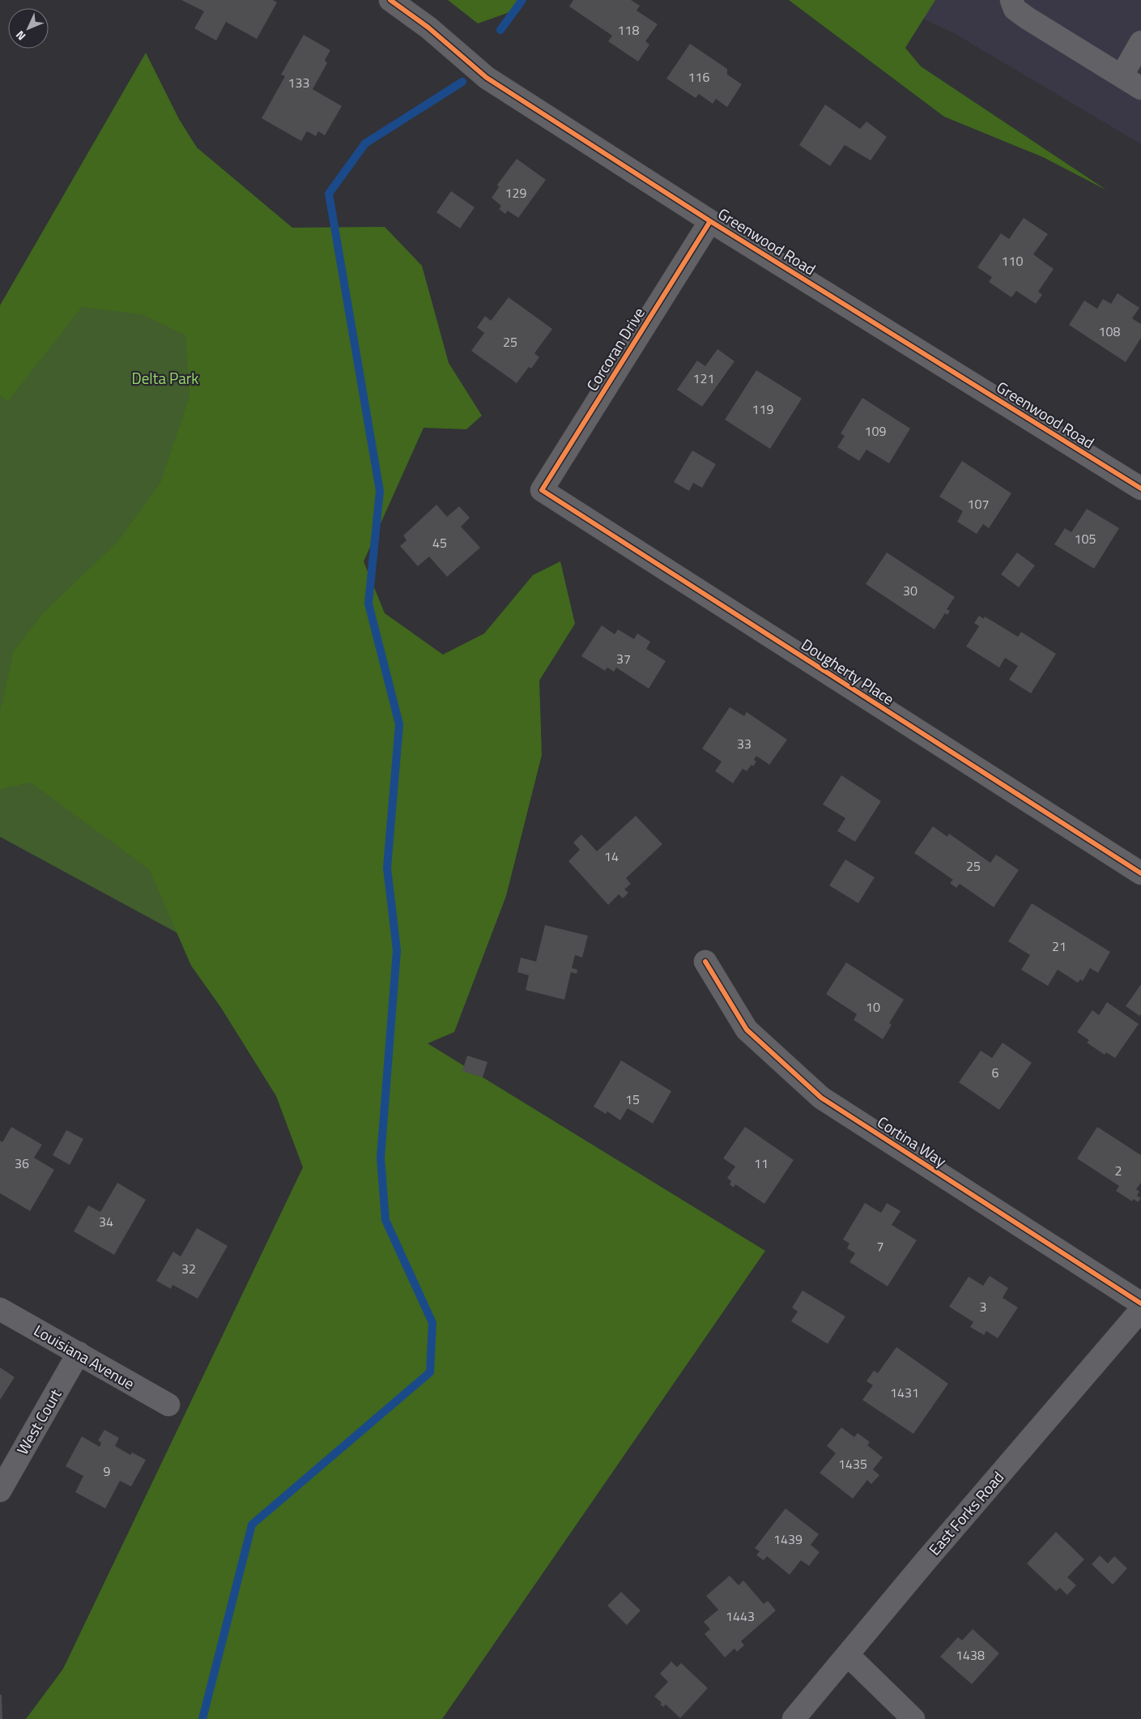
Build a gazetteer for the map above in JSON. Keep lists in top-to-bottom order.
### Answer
{
  "streets": {
    "street": [
      "Greenwood Road",
      "Corcoran Drive",
      "Dougherty Place",
      "Cortina Way",
      "Louisiana Avenue",
      "West Court",
      "East Forks Road"
    ]
  },
  "crossings": [
    ["Greenwood Road", "Corcoran Drive"],
    ["Corcoran Drive", "Dougherty Place"],
    ["Louisiana Avenue", "West Court"]
  ],
  "parks": ["Delta Park"],
  "house_numbers": [
    "118",
    "116",
    "133",
    "129",
    "110",
    "108",
    "25",
    "121",
    "119",
    "109",
    "107",
    "105",
    "45",
    "30",
    "37",
    "33",
    "14",
    "25",
    "21",
    "10",
    "6",
    "15",
    "36",
    "11",
    "2",
    "34",
    "7",
    "32",
    "3",
    "1431",
    "1435",
    "9",
    "1439",
    "1443",
    "1438"
  ],
  "north": "bottom left"
}
